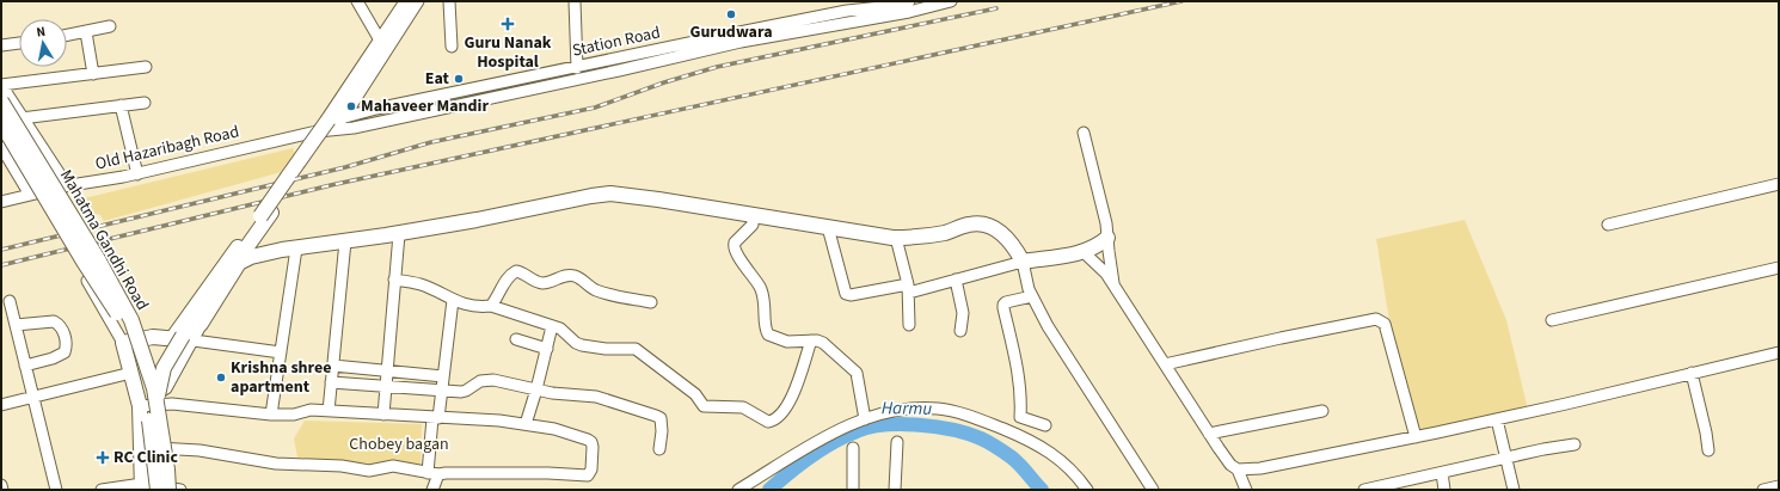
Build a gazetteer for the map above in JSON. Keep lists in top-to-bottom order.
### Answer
{
  "streets": {
    "main road": ["Mahatma Gandhi Road"],
    "street": ["Station Road", "Old Hazaribagh Road"]
  },
  "water": ["Harmu"],
  "parks": ["Chobey bagan"],
  "places": {
    "other": [
      "Gurudwara",
      "Eat",
      "Mahaveer Mandir",
      "Krishna shree apartment"
    ],
    "health": ["Guru Nanak Hospital", "RC Clinic"]
  },
  "north": "top"
}
